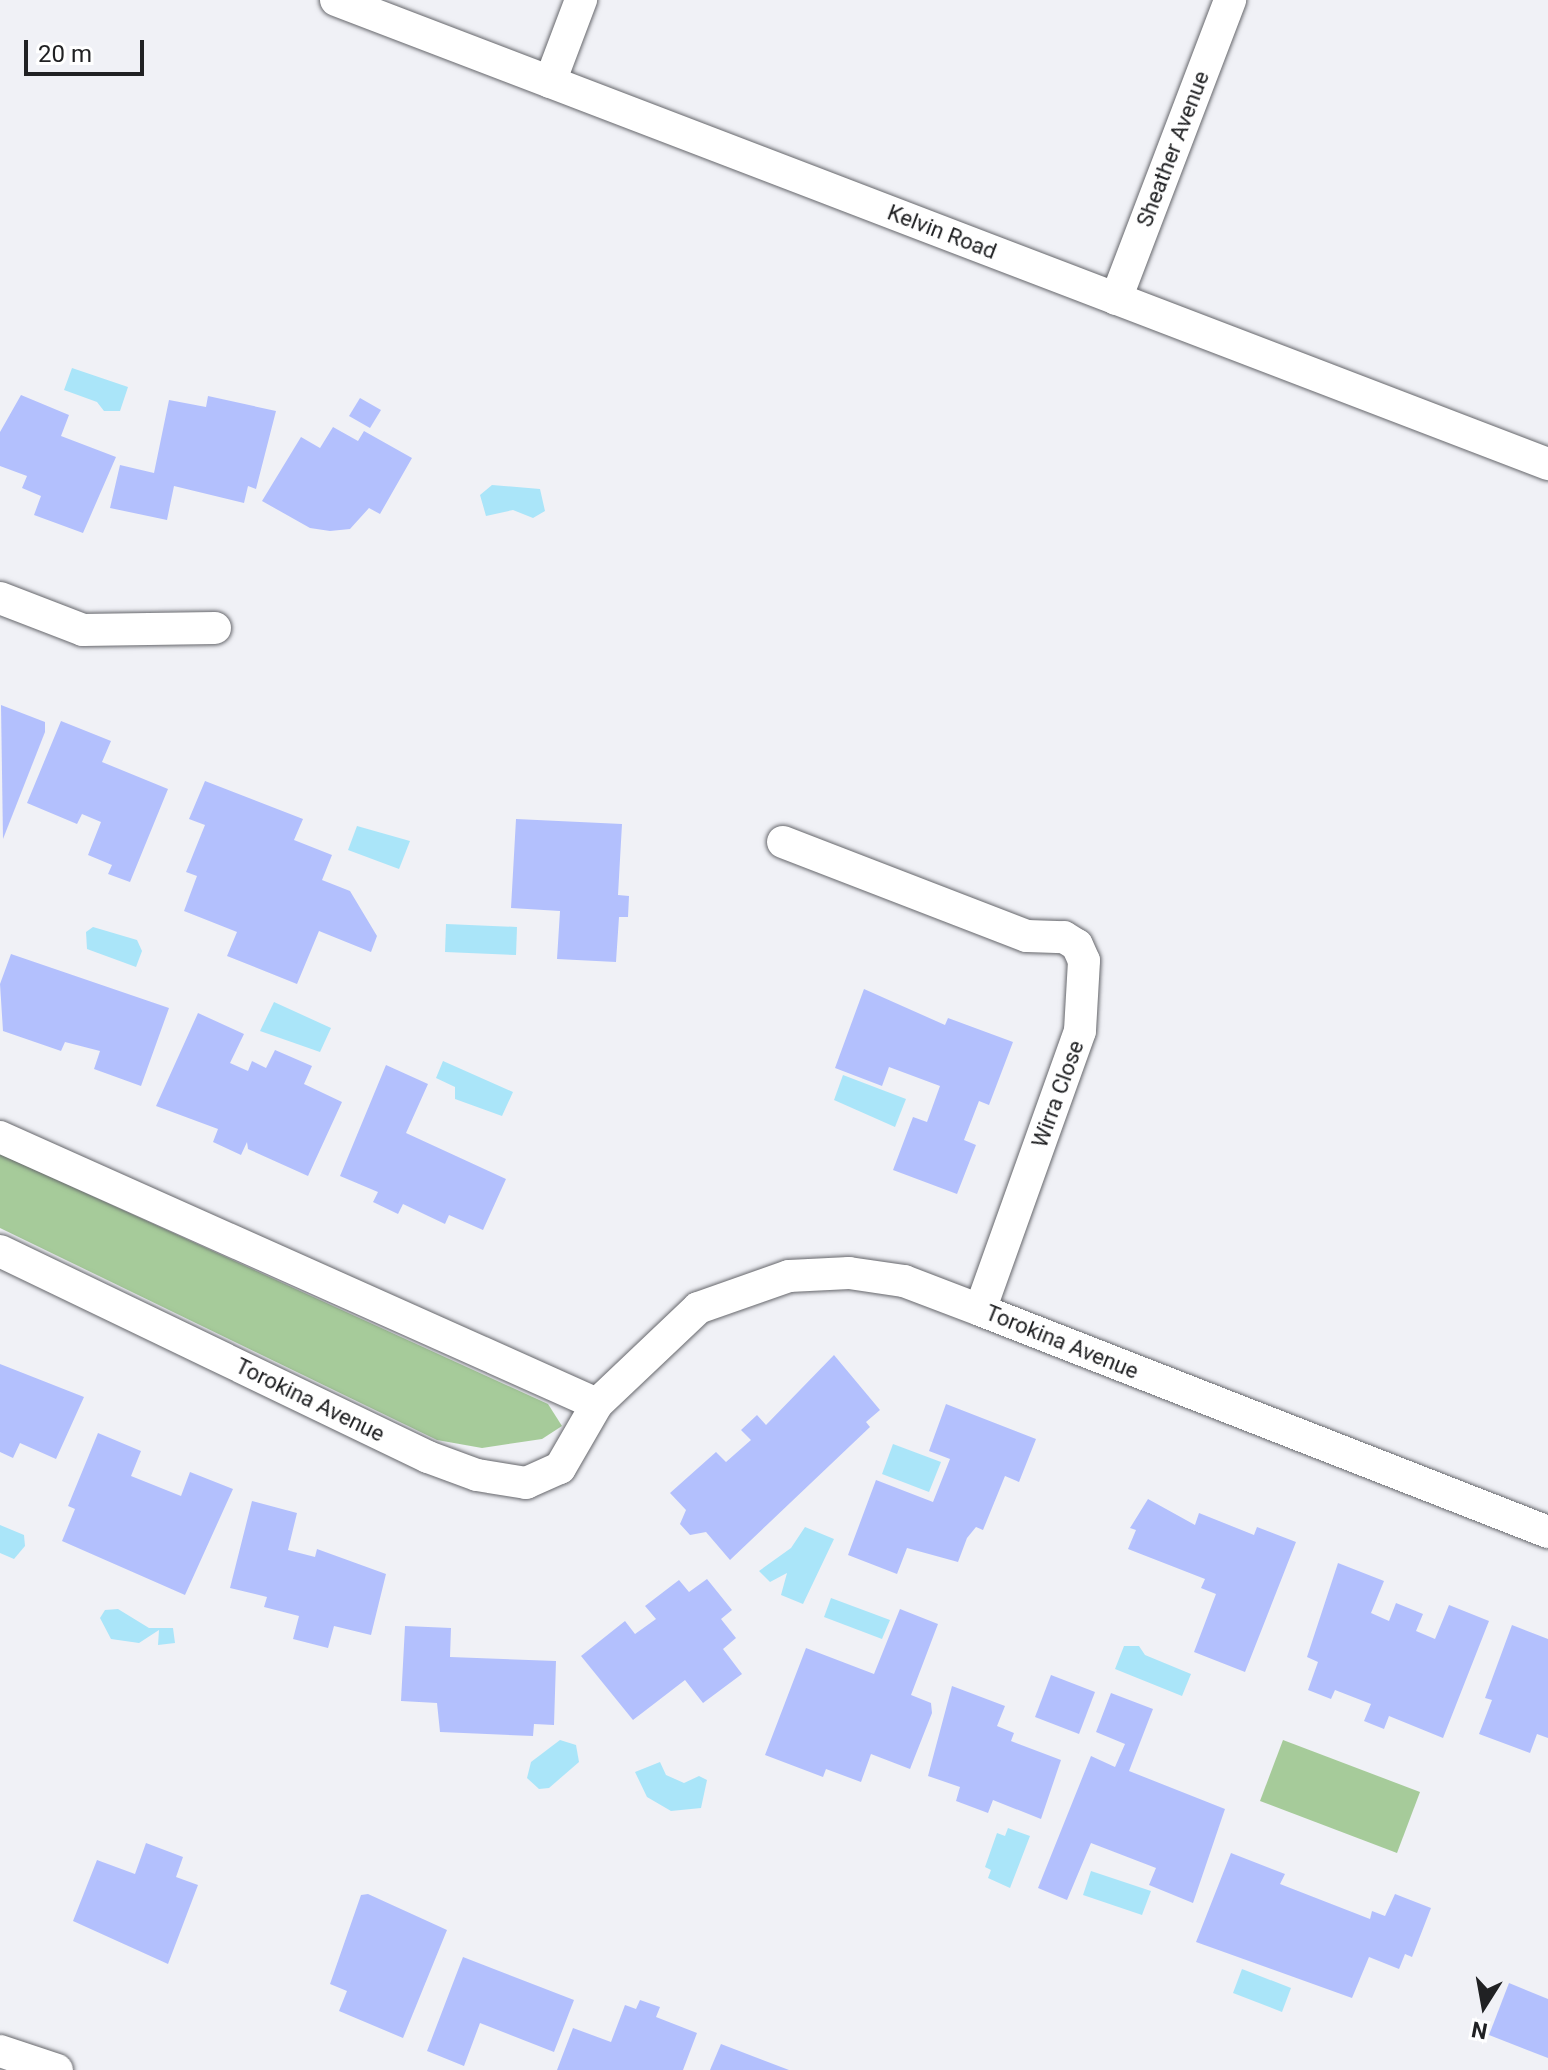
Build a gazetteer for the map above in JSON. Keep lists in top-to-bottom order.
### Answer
{
  "streets": {
    "street": [
      "Sheather Avenue",
      "Kelvin Road",
      "Wirra Close",
      "Torokina Avenue"
    ]
  },
  "crossings": [
    ["Sheather Avenue", "Kelvin Road"],
    ["Wirra Close", "Torokina Avenue"]
  ],
  "scale_bar": "20 m",
  "north": "bottom"
}
